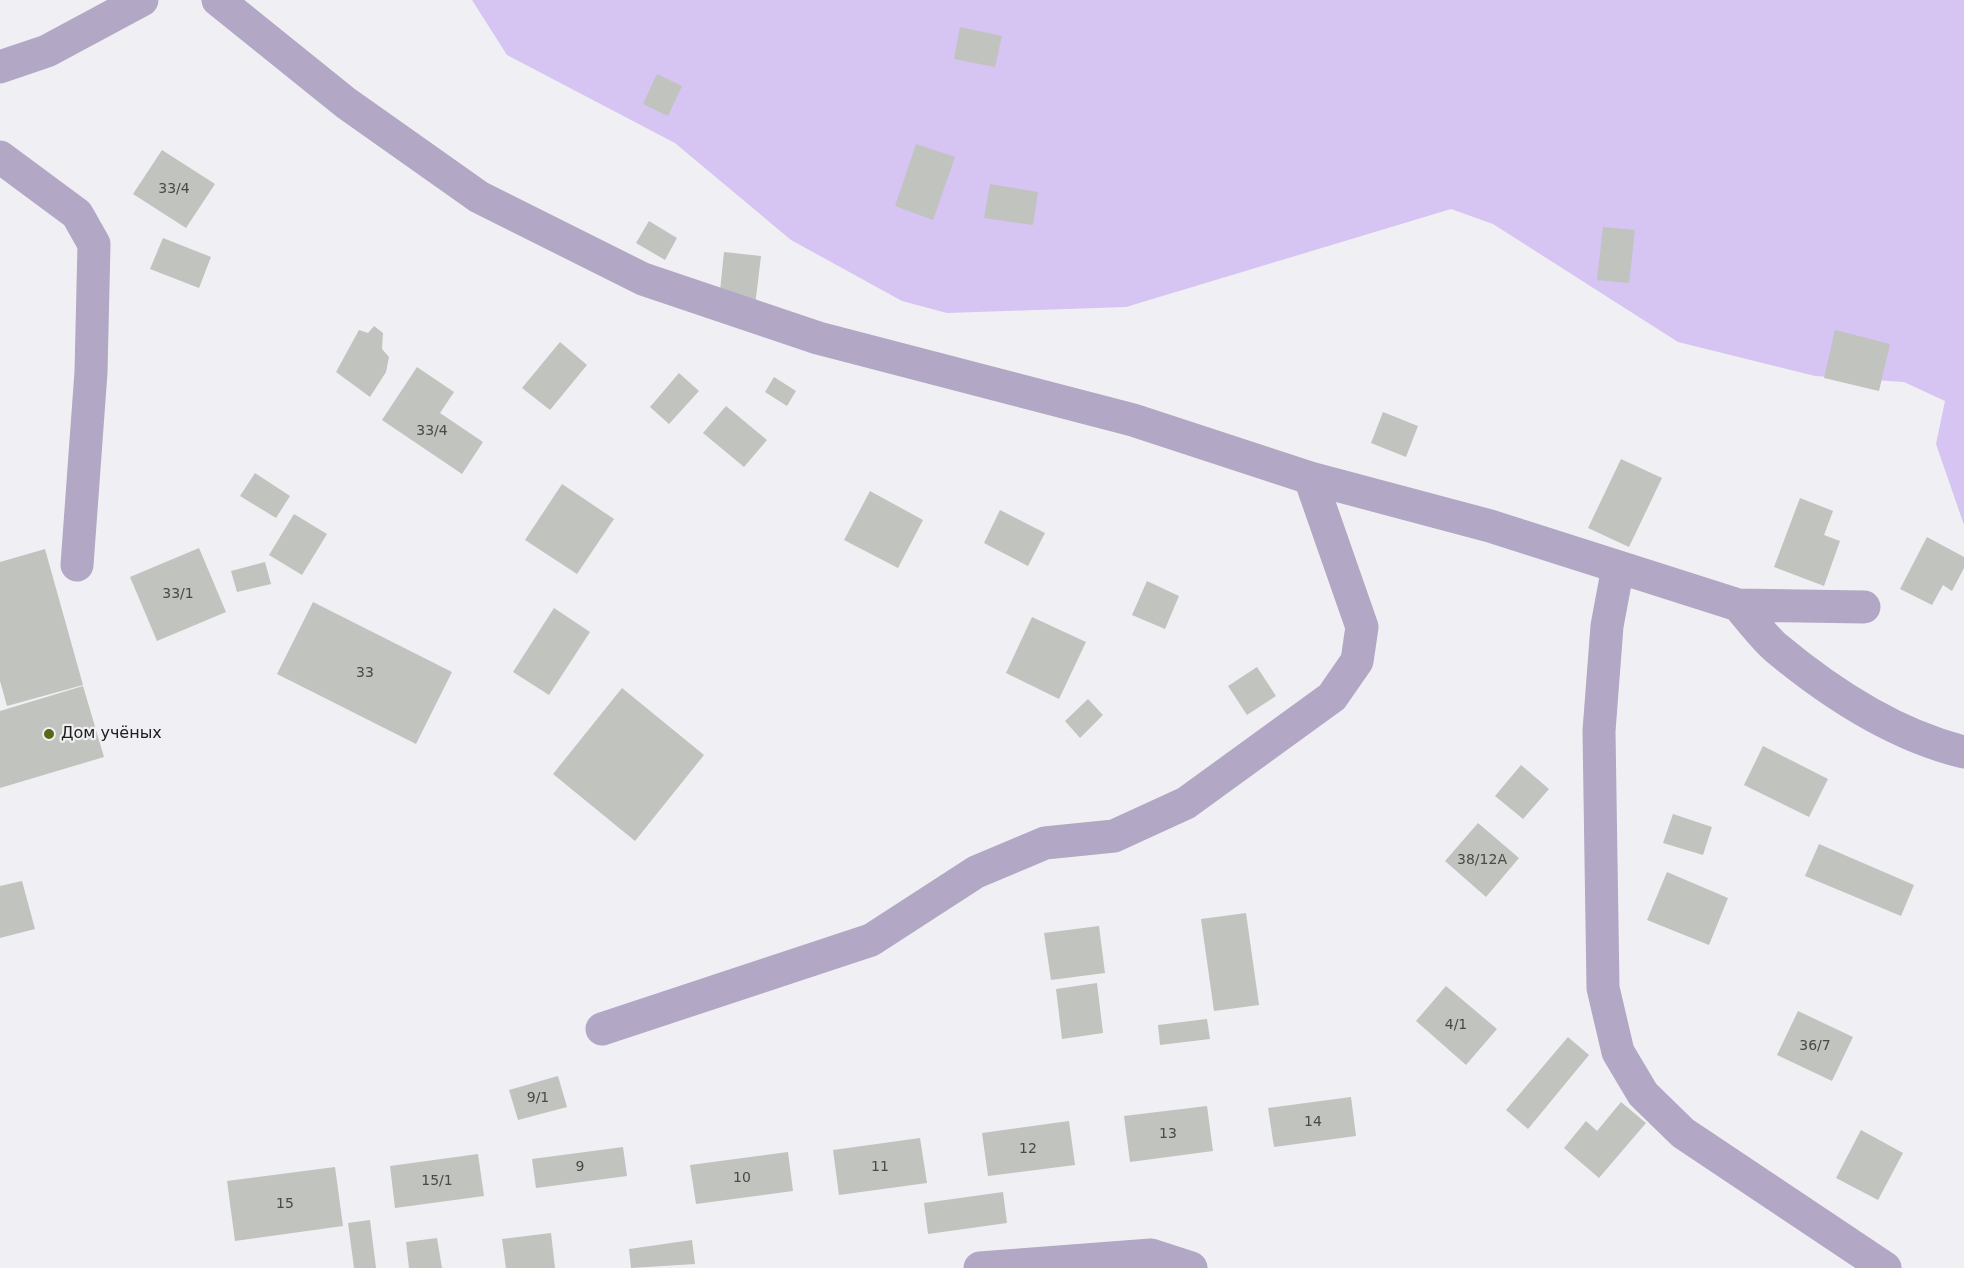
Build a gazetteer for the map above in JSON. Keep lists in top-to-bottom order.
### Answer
{
  "places": ["Дом учёных"],
  "house_numbers": [
    "33/4",
    "33/4",
    "33/1",
    "33",
    "38/12А",
    "4/1",
    "36/7",
    "9/1",
    "14",
    "13",
    "12",
    "9",
    "11",
    "10",
    "15/1",
    "15"
  ]
}
